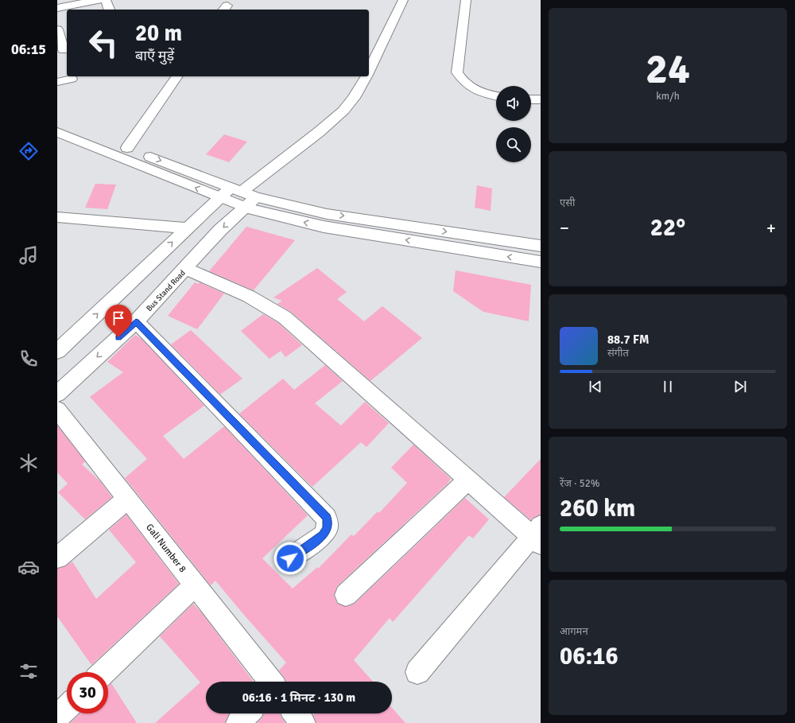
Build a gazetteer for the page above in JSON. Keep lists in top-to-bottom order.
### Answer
{
  "streets": {
    "street": ["Bus Stand Road", "Gali Number 8"]
  },
  "page": {
    "tabs": "06:15",
    "tile": [
      ["24", "km/h"],
      "एसी",
      ["रेंज · 52%", "260 km"],
      ["आगमन", "06:16"]
    ],
    "turn": ["20 m", "बाएँ मुड़ें"],
    "heat": ["−", "22°", "+"],
    "song": ["88.7 FM", "संगीत"],
    "limit": "30",
    "trip": "06:16 · 1 मिनट · 130 m"
  }
}
